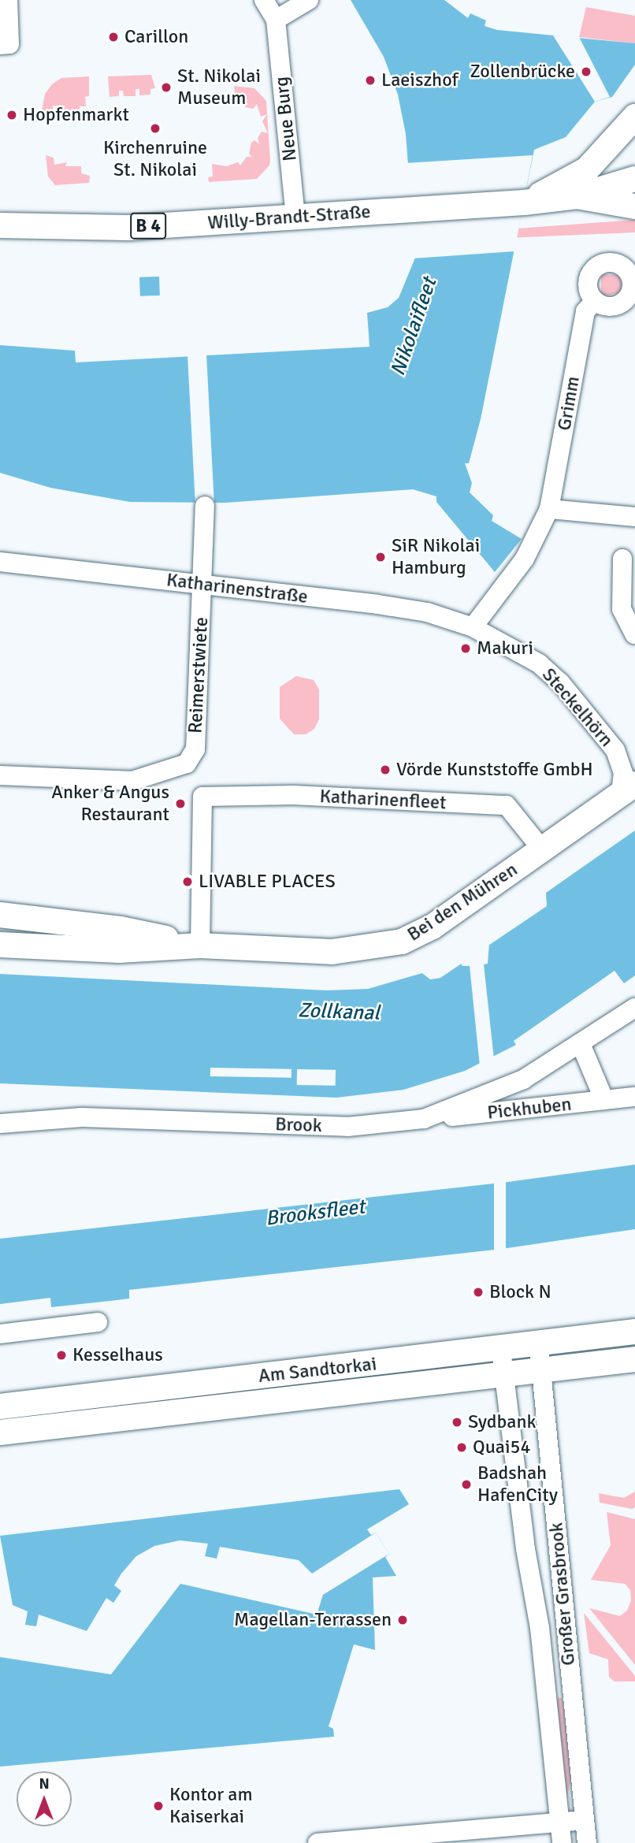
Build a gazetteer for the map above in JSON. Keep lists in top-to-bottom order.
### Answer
{
  "streets": {
    "main road": [
      "Willy-Brandt-Straße",
      "B 4",
      "Bei den Mühren",
      "Am Sandtorkai"
    ],
    "street": [
      "Neue Burg",
      "Grimm",
      "Katharinenstraße",
      "Reimerstwiete",
      "Steckelhörn",
      "Katharinenfleet",
      "Pickhuben",
      "Brook",
      "Großer Grasbrook"
    ]
  },
  "crossings": [
    ["Neue Burg", "Willy-Brandt-Straße"],
    ["Grimm", "Katharinenstraße"],
    ["Grimm", "Steckelhörn"],
    ["Katharinenstraße", "Reimerstwiete"],
    ["Katharinenstraße", "Steckelhörn"],
    ["Steckelhörn", "Bei den Mühren"],
    ["Katharinenfleet", "Bei den Mühren"],
    ["Pickhuben", "Brook"],
    ["Am Sandtorkai", "Großer Grasbrook"]
  ],
  "water": ["Nikolaifleet", "Zollkanal", "Brooksfleet"],
  "places": [
    "Carillon",
    "Zollenbrücke",
    "Laeiszhof",
    "St. Nikolai Museum",
    "Hopfenmarkt",
    "Kirchenruine St. Nikolai",
    "SiR Nikolai Hamburg",
    "Makuri",
    "Vörde Kunststoffe GmbH",
    "Anker & Angus Restaurant",
    "LIVABLE PLACES",
    "Block N",
    "Kesselhaus",
    "Sydbank",
    "Quai54",
    "Badshah HafenCity",
    "Magellan-Terrassen",
    "Kontor am Kaiserkai"
  ],
  "north": "top"
}
